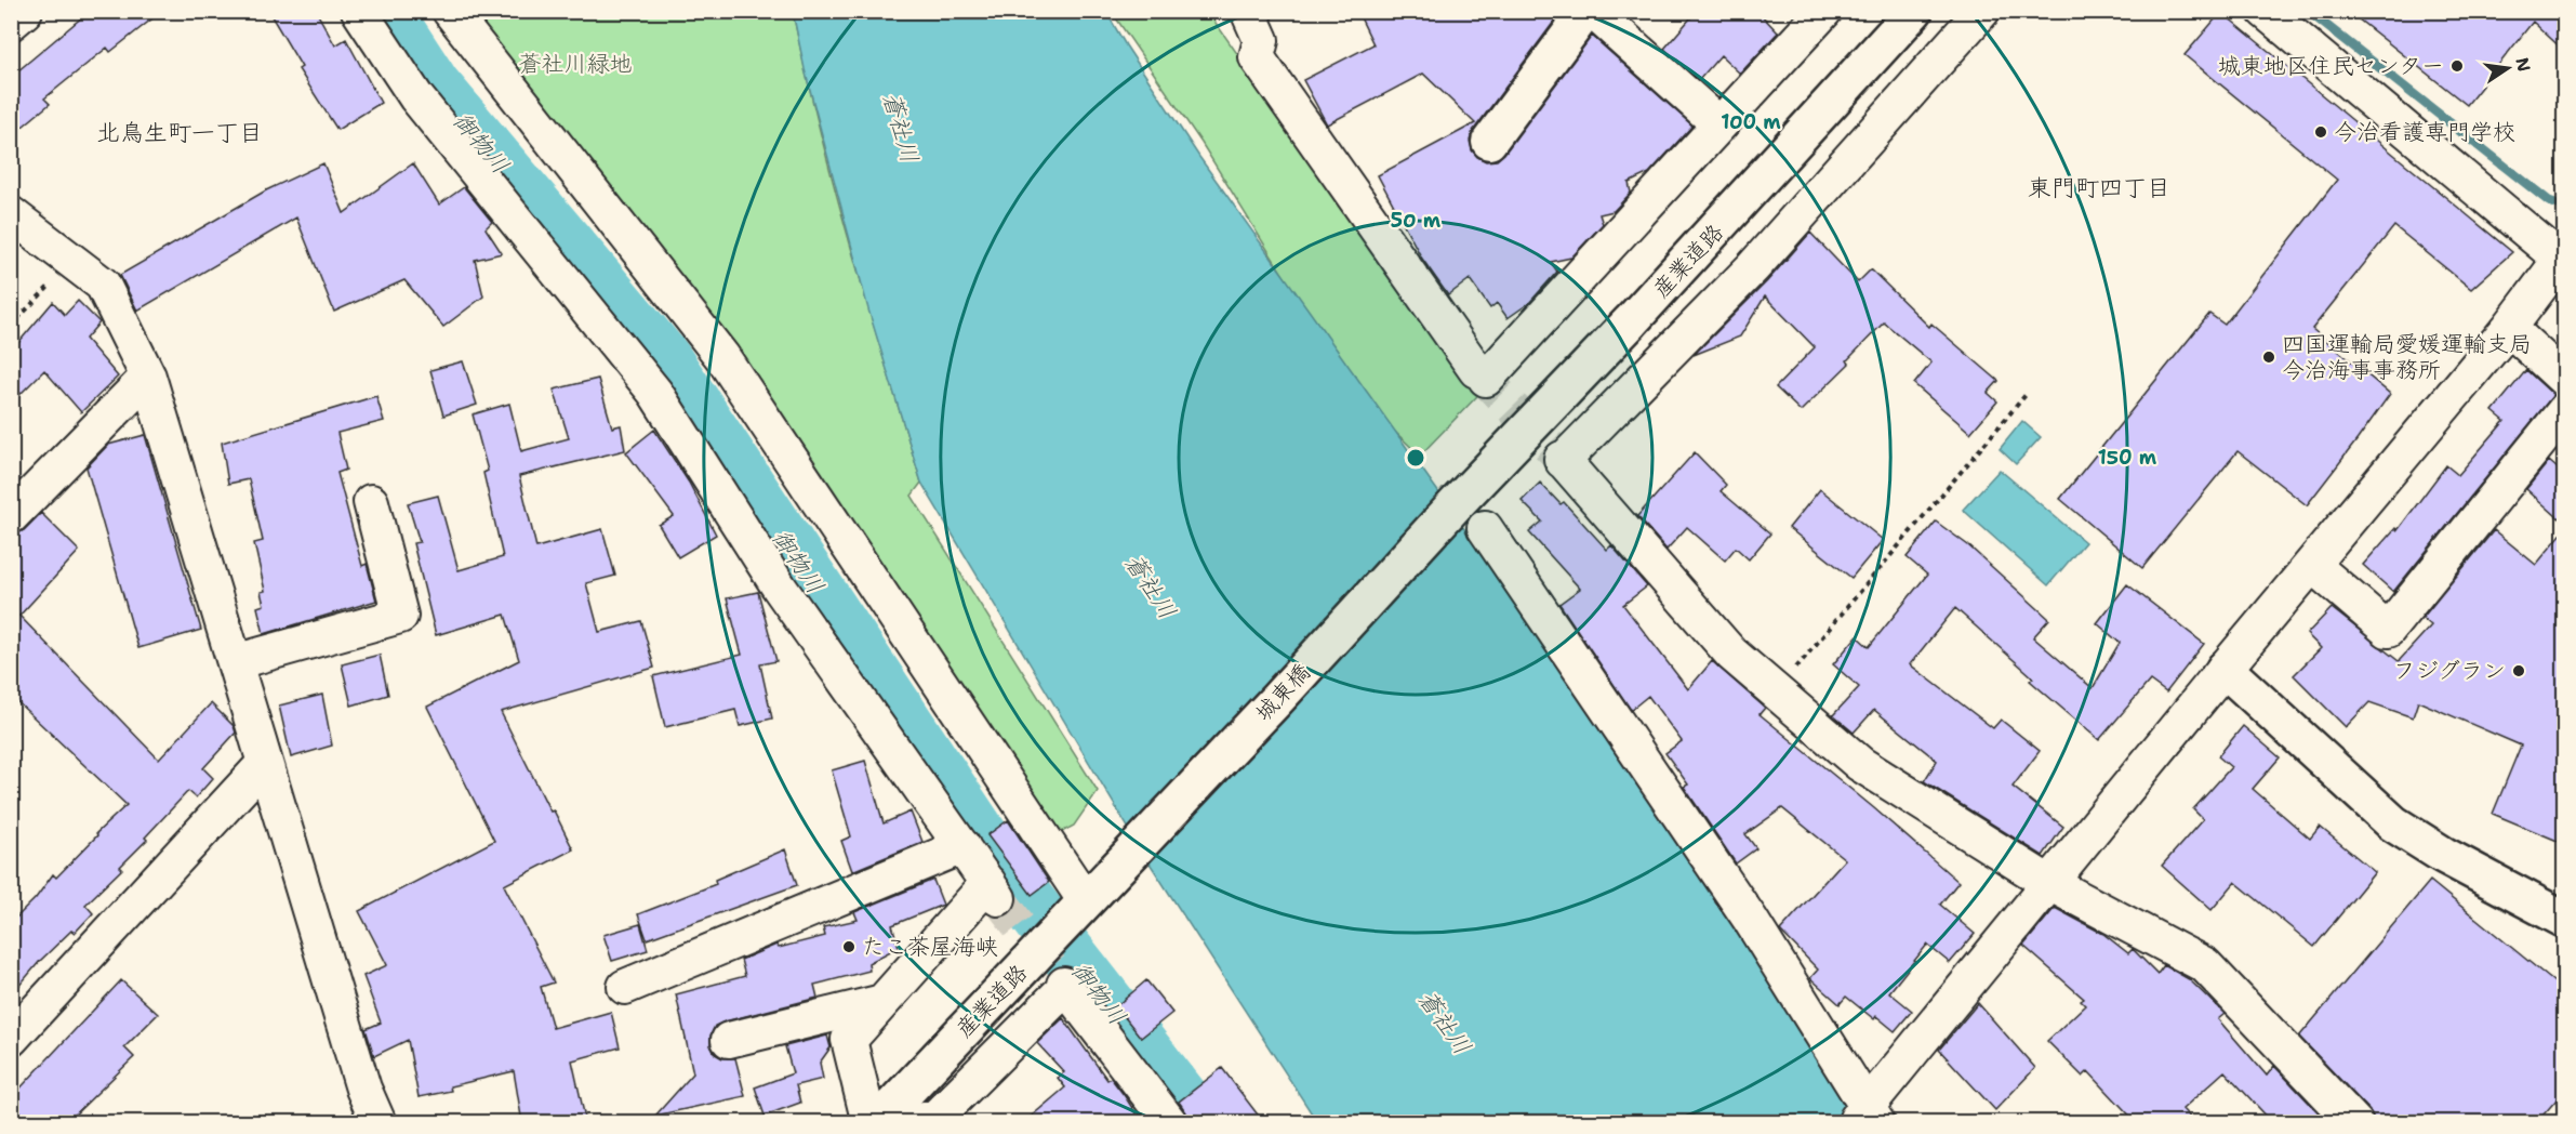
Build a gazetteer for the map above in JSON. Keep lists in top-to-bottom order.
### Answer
{
  "streets": {
    "street": ["産業道路", "城東橋"]
  },
  "crossings": [
    ["産業道路", "城東橋"]
  ],
  "districts": ["北鳥生町一丁目", "東門町四丁目"],
  "water": ["蒼社川", "御物川"],
  "parks": ["蒼社川緑地"],
  "places": [
    "城東地区住民センター",
    "今治看護専門学校",
    "四国運輸局愛媛運輸支局 今治海事事務所",
    "フジグラン",
    "たこ茶屋海峡"
  ],
  "north": "right",
  "rings": ["100 m", "50 m", "150 m"]
}
